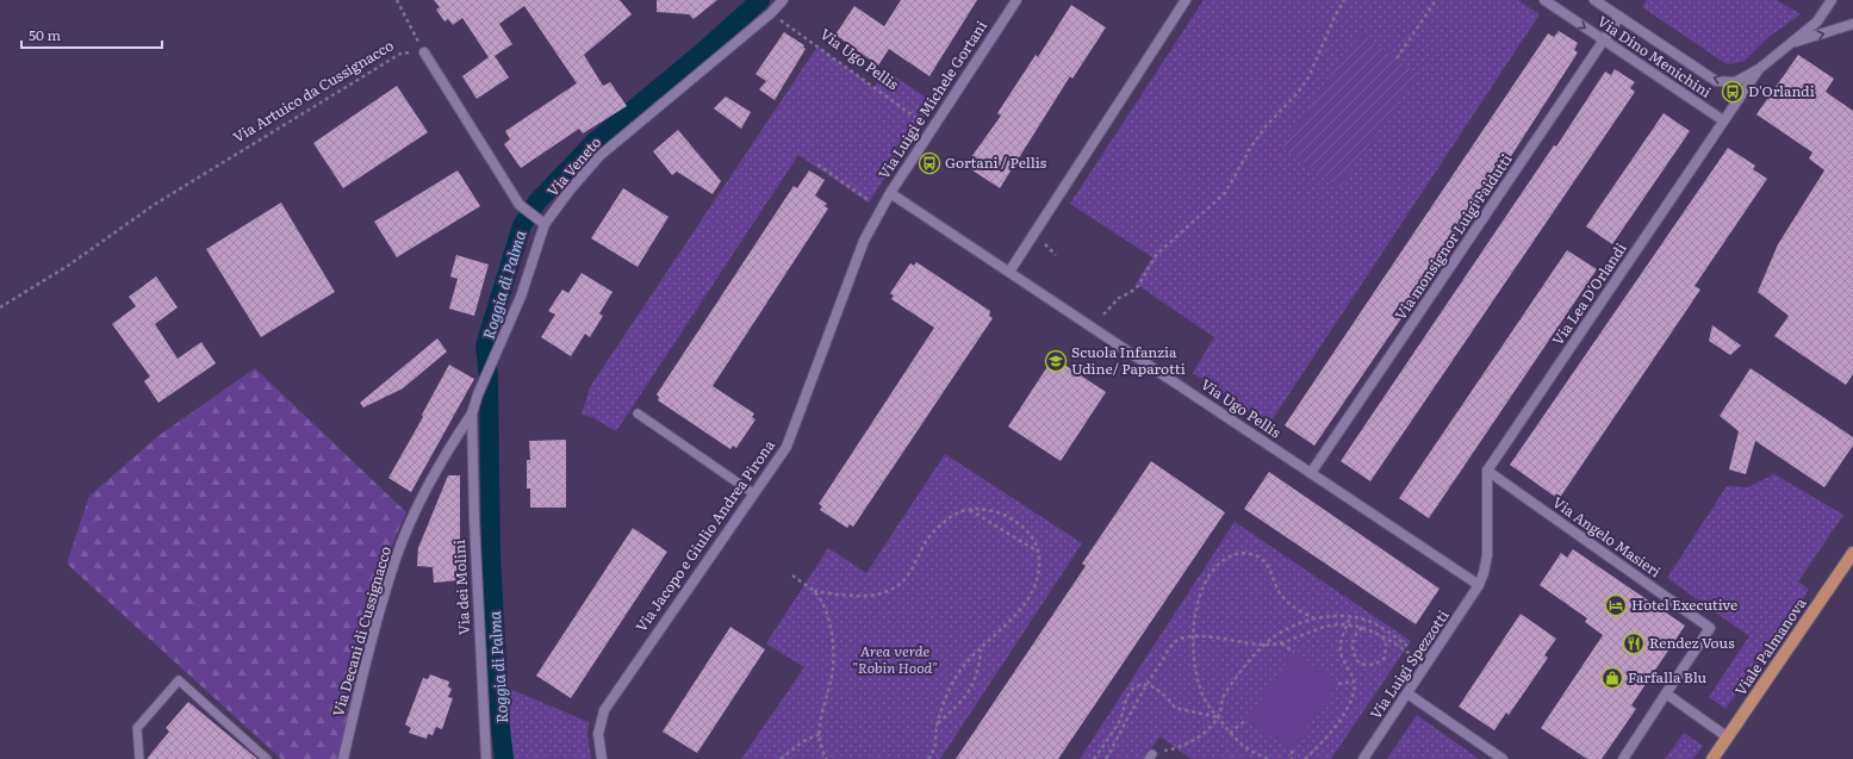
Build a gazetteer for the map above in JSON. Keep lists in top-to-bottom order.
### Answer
{
  "streets": {
    "main road": ["Viale Palmanova"],
    "street": [
      "Via Dino Menichini",
      "Via Ugo Pellis",
      "Via Luigi e Michele Gortani",
      "Via Veneto",
      "Via monsignor Luigi Faidutti",
      "Via Lea D'Orlandi",
      "Via Jacopo e Giulio Andrea Pirona",
      "Via Angelo Masieri",
      "Via dei Molini",
      "Via Decani di Cussignacco",
      "Via Luigi Spezzotti"
    ],
    "path": ["Via Artuico da Cussignacco"]
  },
  "crossings": [
    ["Via Dino Menichini", "Via monsignor Luigi Faidutti"],
    ["Via Dino Menichini", "Via Lea D'Orlandi"],
    ["Via Ugo Pellis", "Via Luigi e Michele Gortani"],
    ["Via Ugo Pellis", "Via Veneto"],
    ["Via Ugo Pellis", "Via monsignor Luigi Faidutti"],
    ["Via Ugo Pellis", "Via Jacopo e Giulio Andrea Pirona"],
    ["Via Ugo Pellis", "Via Luigi Spezzotti"],
    ["Via Luigi e Michele Gortani", "Via Jacopo e Giulio Andrea Pirona"],
    ["Via Veneto", "Via dei Molini"],
    ["Via Veneto", "Via Decani di Cussignacco"],
    ["Via Lea D'Orlandi", "Via Angelo Masieri"],
    ["Via dei Molini", "Via Decani di Cussignacco"]
  ],
  "water": ["Roggia di Palma"],
  "parks": ["Area verde \"Robin Hood\""],
  "places": {
    "bus stop": ["D'Orlandi", "Gortani / Pellis"],
    "school or university": ["Scuola Infanzia Udine/ Paparotti"],
    "hotel": ["Hotel Executive"],
    "restaurant": ["Rendez Vous"],
    "shop": ["Farfalla Blu"]
  },
  "scale_bar": "50 m"
}
